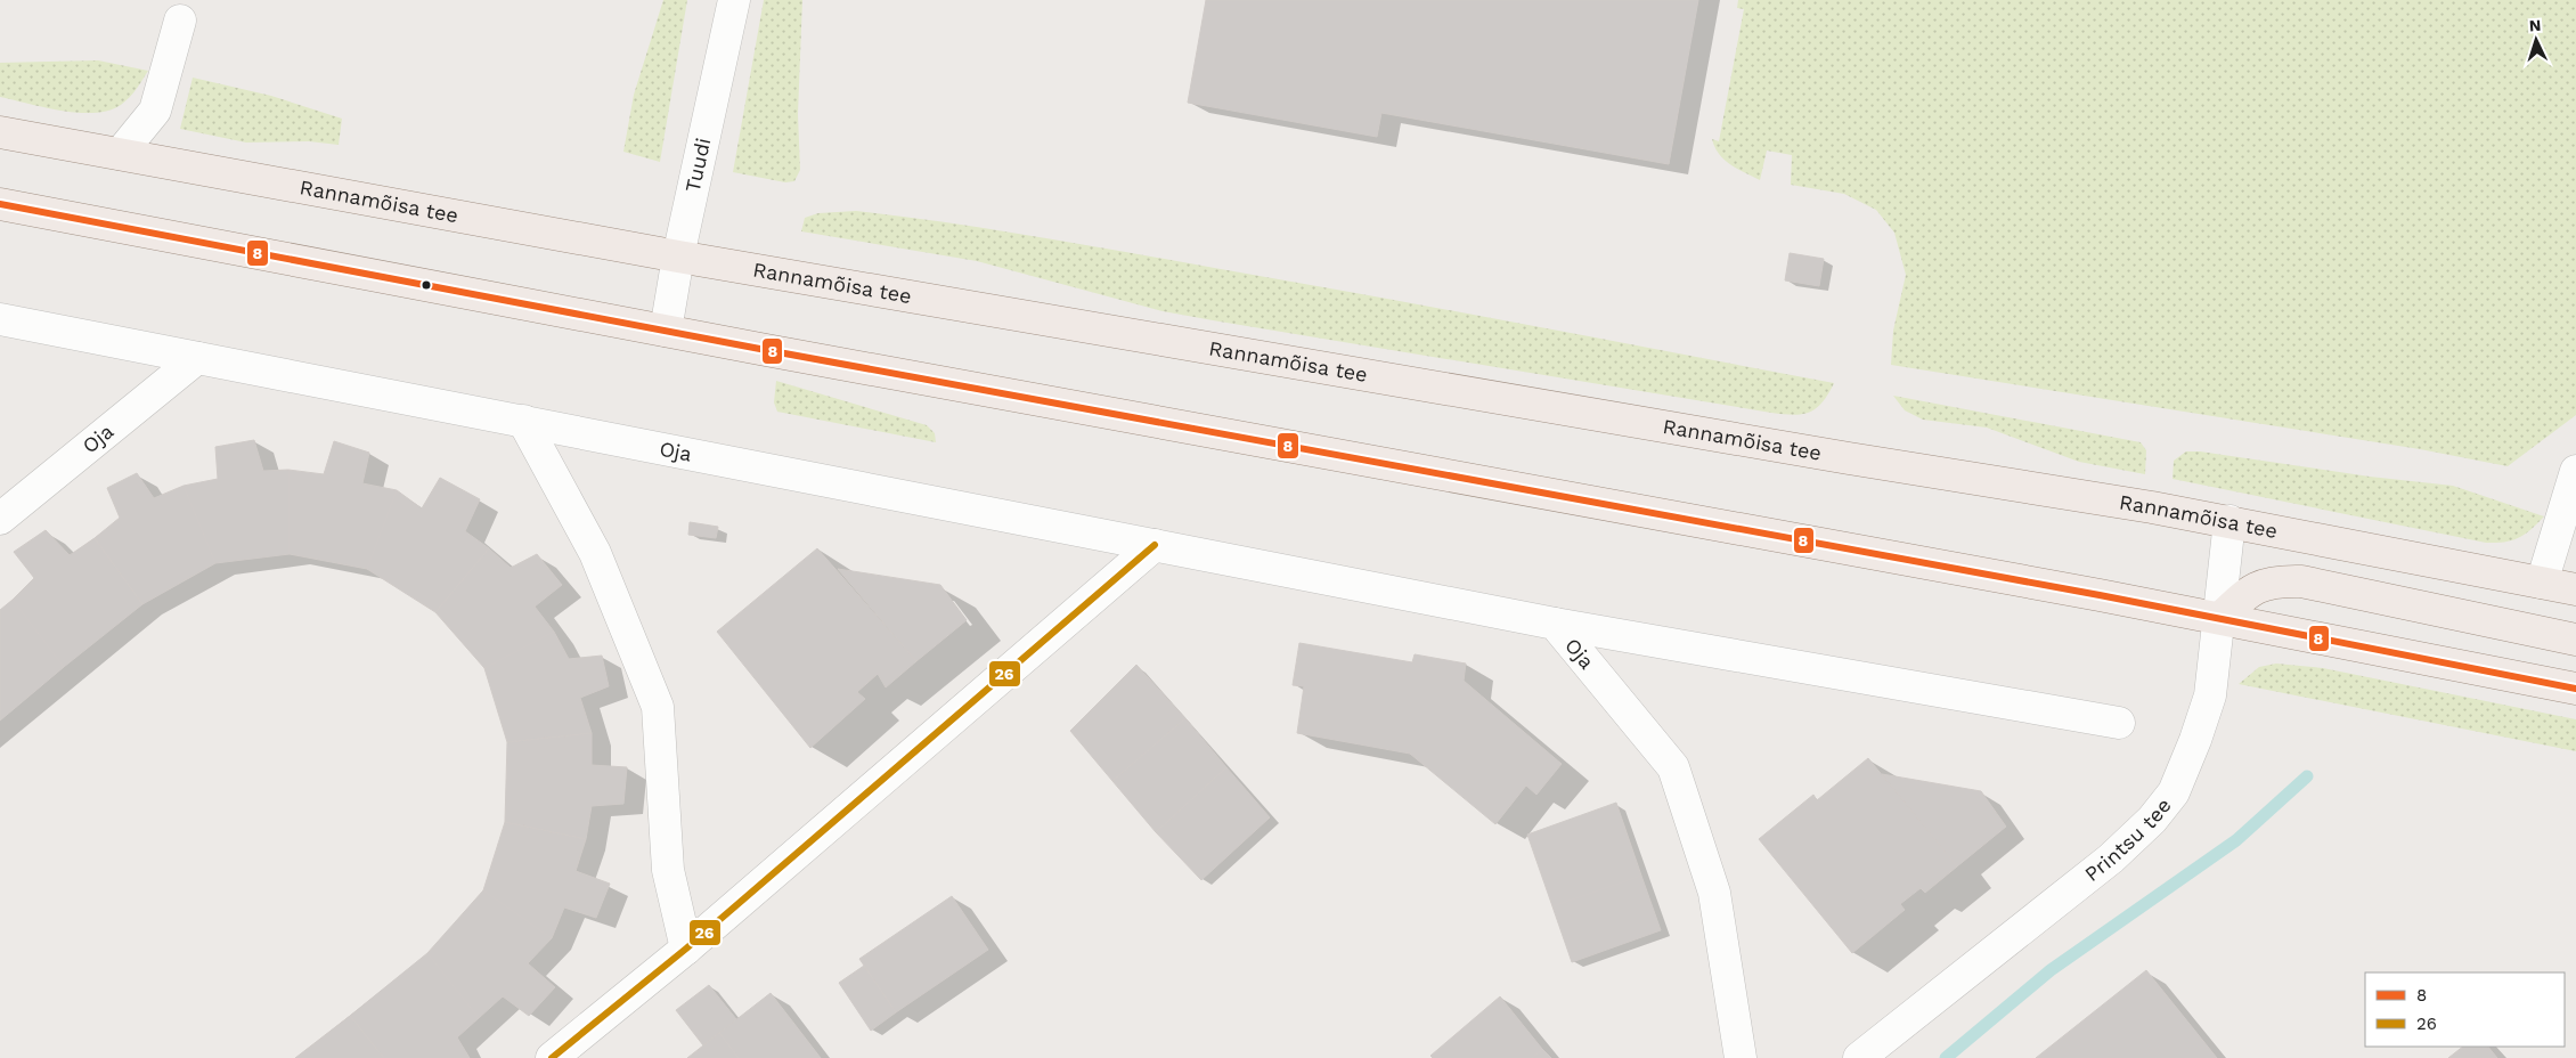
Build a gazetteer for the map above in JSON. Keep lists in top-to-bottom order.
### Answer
{
  "streets": {
    "main road": ["Rannamõisa tee"],
    "street": ["Tuudi", "Oja", "Printsu tee"]
  },
  "crossings": [
    ["Tuudi", "Rannamõisa tee"],
    ["Rannamõisa tee", "Printsu tee"]
  ],
  "lines": ["transit line 8", "transit line 26"],
  "legend": ["8", "26"],
  "north": "top"
}
